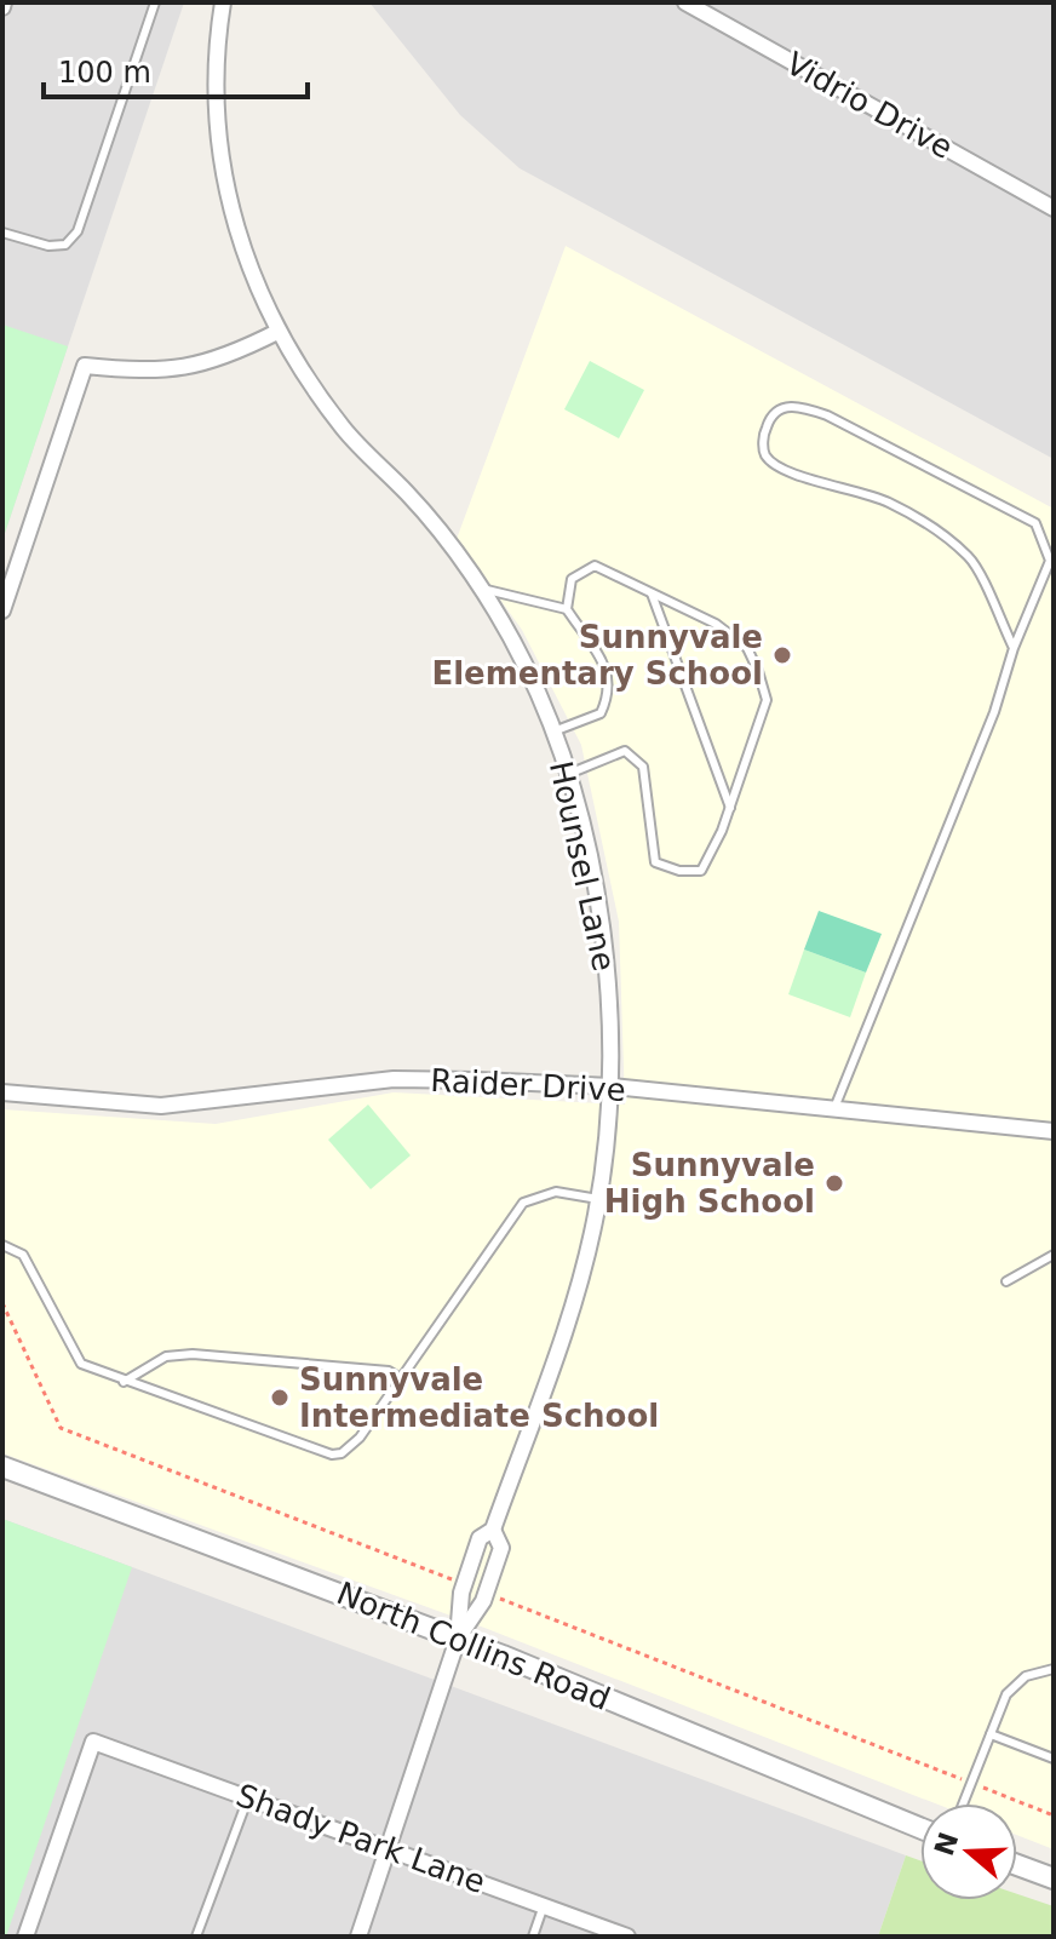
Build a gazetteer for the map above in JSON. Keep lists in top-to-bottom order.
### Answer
{
  "streets": {
    "street": [
      "Vidrio Drive",
      "Hounsel Lane",
      "Raider Drive",
      "North Collins Road",
      "Shady Park Lane"
    ]
  },
  "crossings": [
    ["Hounsel Lane", "Raider Drive"],
    ["Hounsel Lane", "North Collins Road"]
  ],
  "places": ["Sunnyvale Elementary School", "Sunnyvale High School", "Sunnyvale Intermediate School"],
  "scale_bar": "100 m",
  "north": "left"
}
